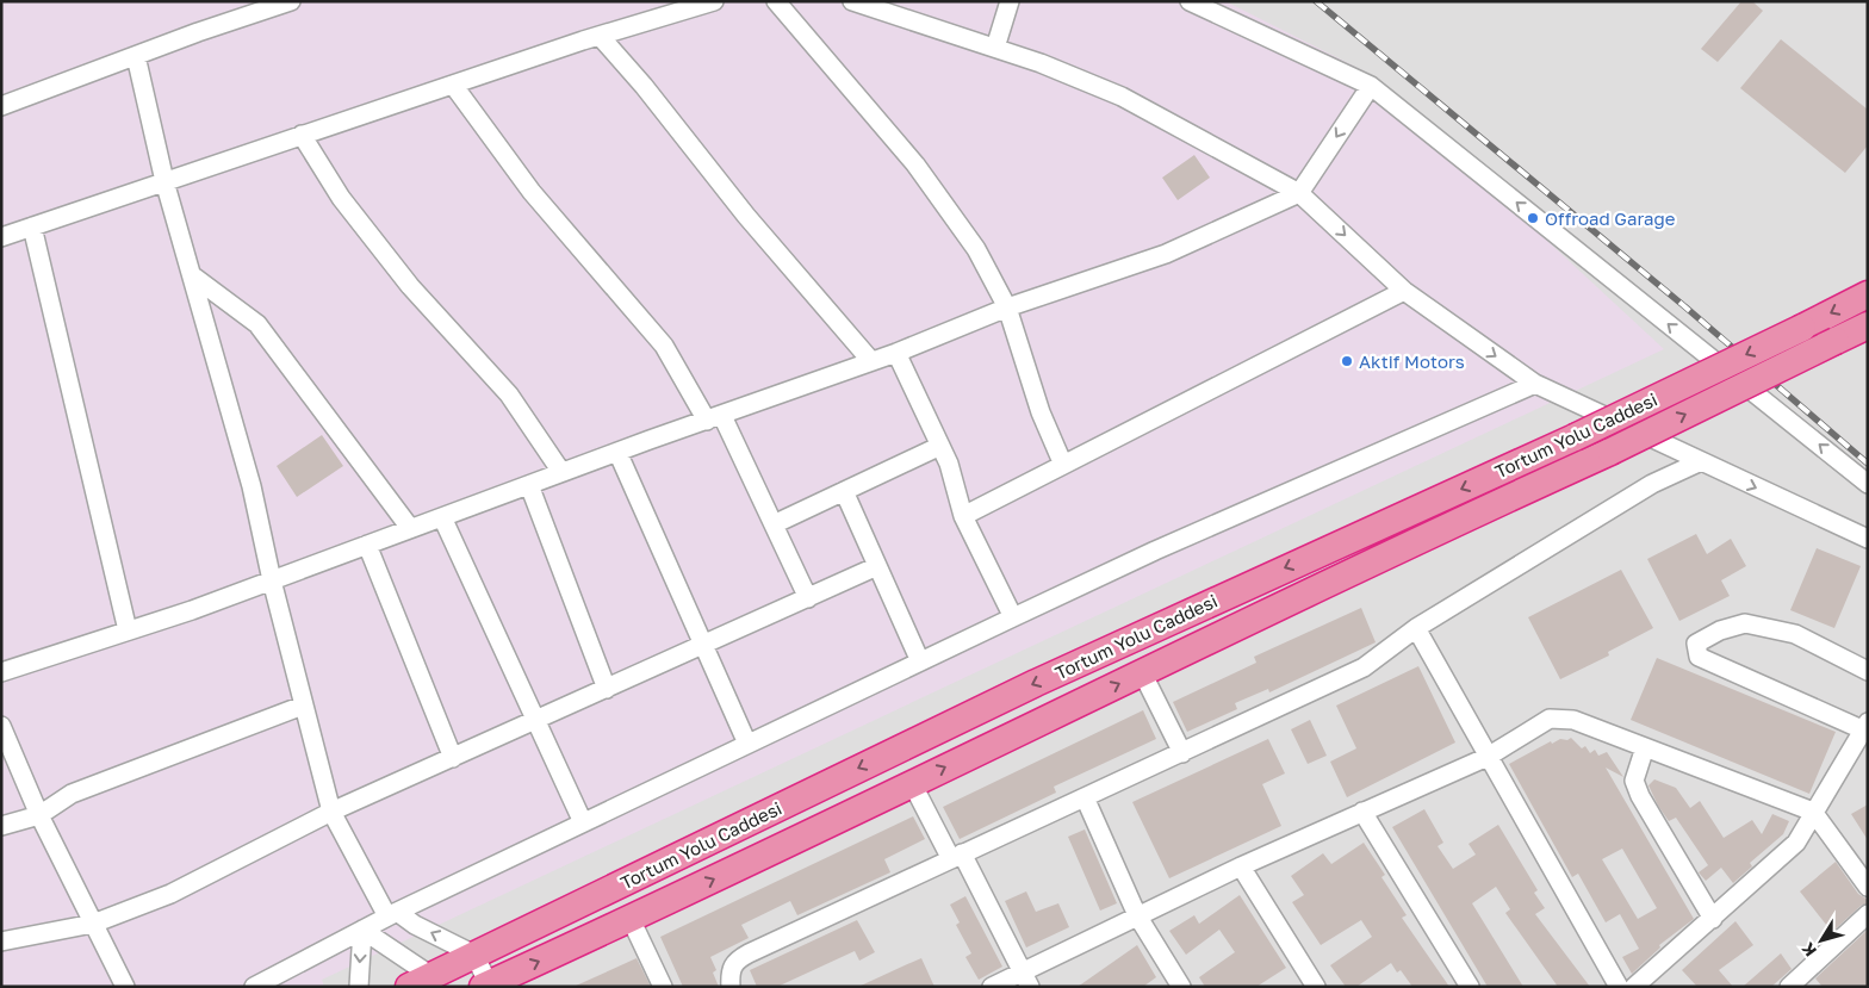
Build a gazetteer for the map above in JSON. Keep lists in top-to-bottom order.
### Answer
{
  "streets": {
    "highway": ["Tortum Yolu Caddesi"]
  },
  "places": ["Offroad Garage", "Aktif Motors"],
  "north": "bottom left"
}
